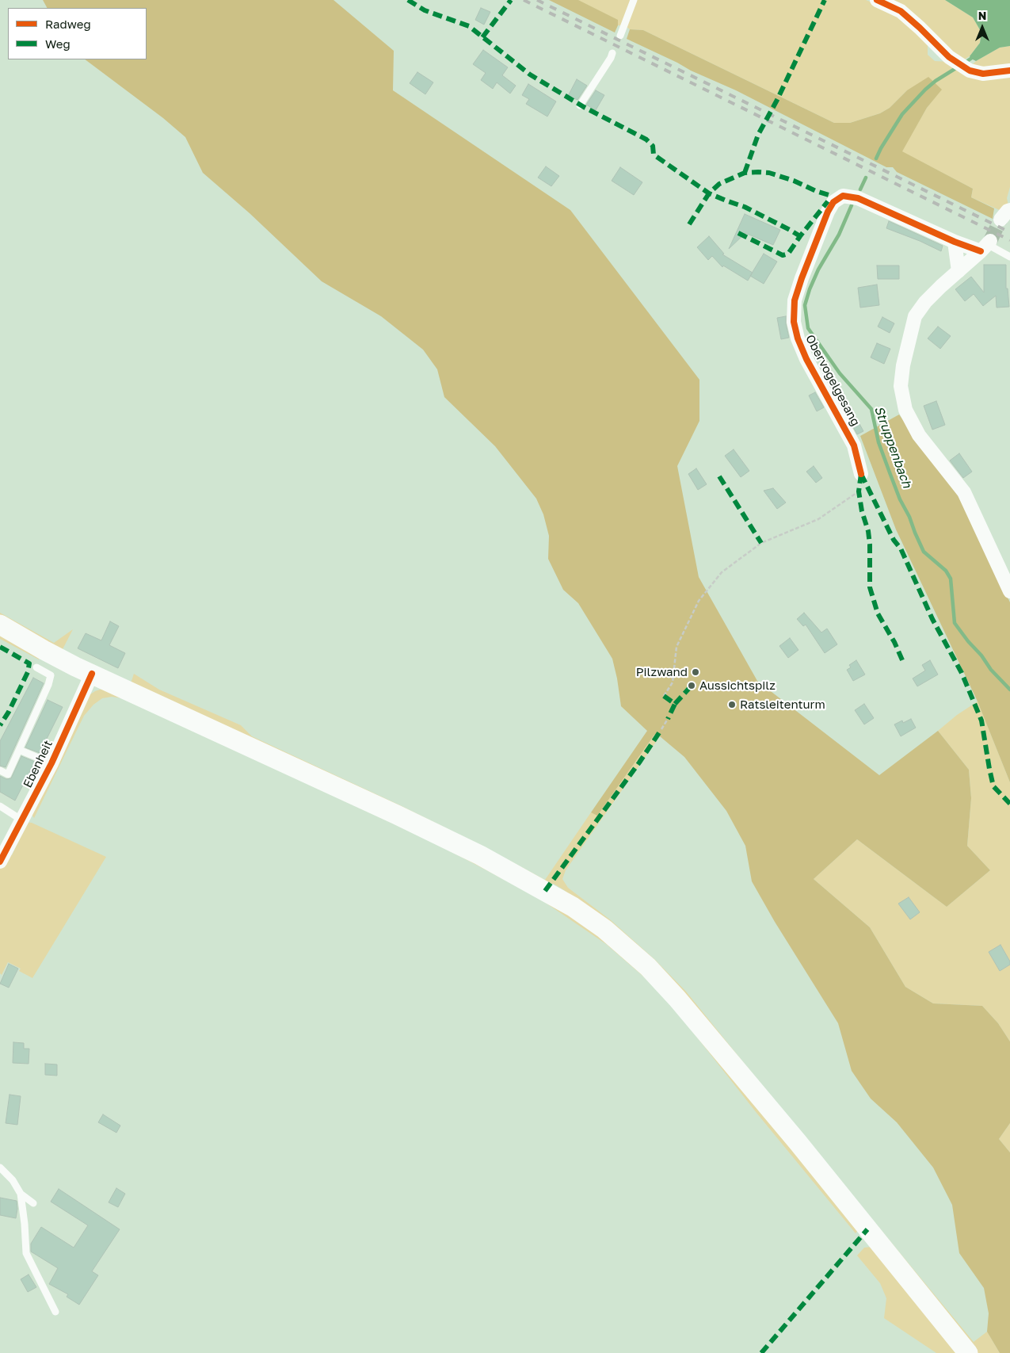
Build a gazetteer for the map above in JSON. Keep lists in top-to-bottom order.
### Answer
{
  "streets": {
    "street": ["Obervogelgesang", "Ebenheit"]
  },
  "water": ["Struppenbach"],
  "places": ["Pilzwand", "Aussichtspilz", "Ratsleitenturm"],
  "legend": ["Radweg", "Weg"],
  "north": "top"
}
